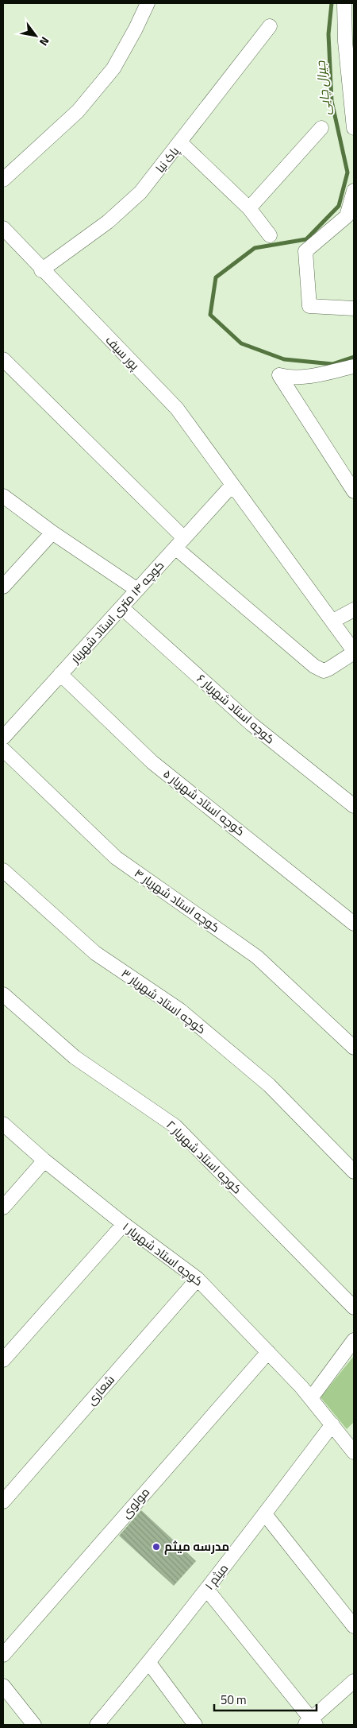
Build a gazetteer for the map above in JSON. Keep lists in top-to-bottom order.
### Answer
{
  "streets": {
    "street": [
      "پاک نیا",
      "پور سیف",
      "کوچه ۱۴ متری استاد شهریار",
      "کوچه استاد شهریار ۶",
      "کوچه استاد شهریار ۵",
      "کوچه استاد شهریار ۴",
      "کوچه استاد شهریار ۳",
      "کوچه استاد شهریار ۲",
      "کوچه استاد شهریار ۱",
      "شعاری",
      "مولوی",
      "میثم ۱"
    ]
  },
  "crossings": [
    ["پاک نیا", "پور سیف"],
    ["پور سیف", "کوچه ۱۴ متری استاد شهریار"],
    ["کوچه ۱۴ متری استاد شهریار", "کوچه استاد شهریار ۶"],
    ["کوچه ۱۴ متری استاد شهریار", "کوچه استاد شهریار ۵"],
    ["کوچه استاد شهریار ۱", "شعاری"],
    ["کوچه استاد شهریار ۱", "مولوی"],
    ["کوچه استاد شهریار ۱", "میثم ۱"]
  ],
  "water": ["جیرال چایی"],
  "places": ["مدرسه میثم"],
  "scale_bar": "50 m",
  "north": "bottom right"
}
